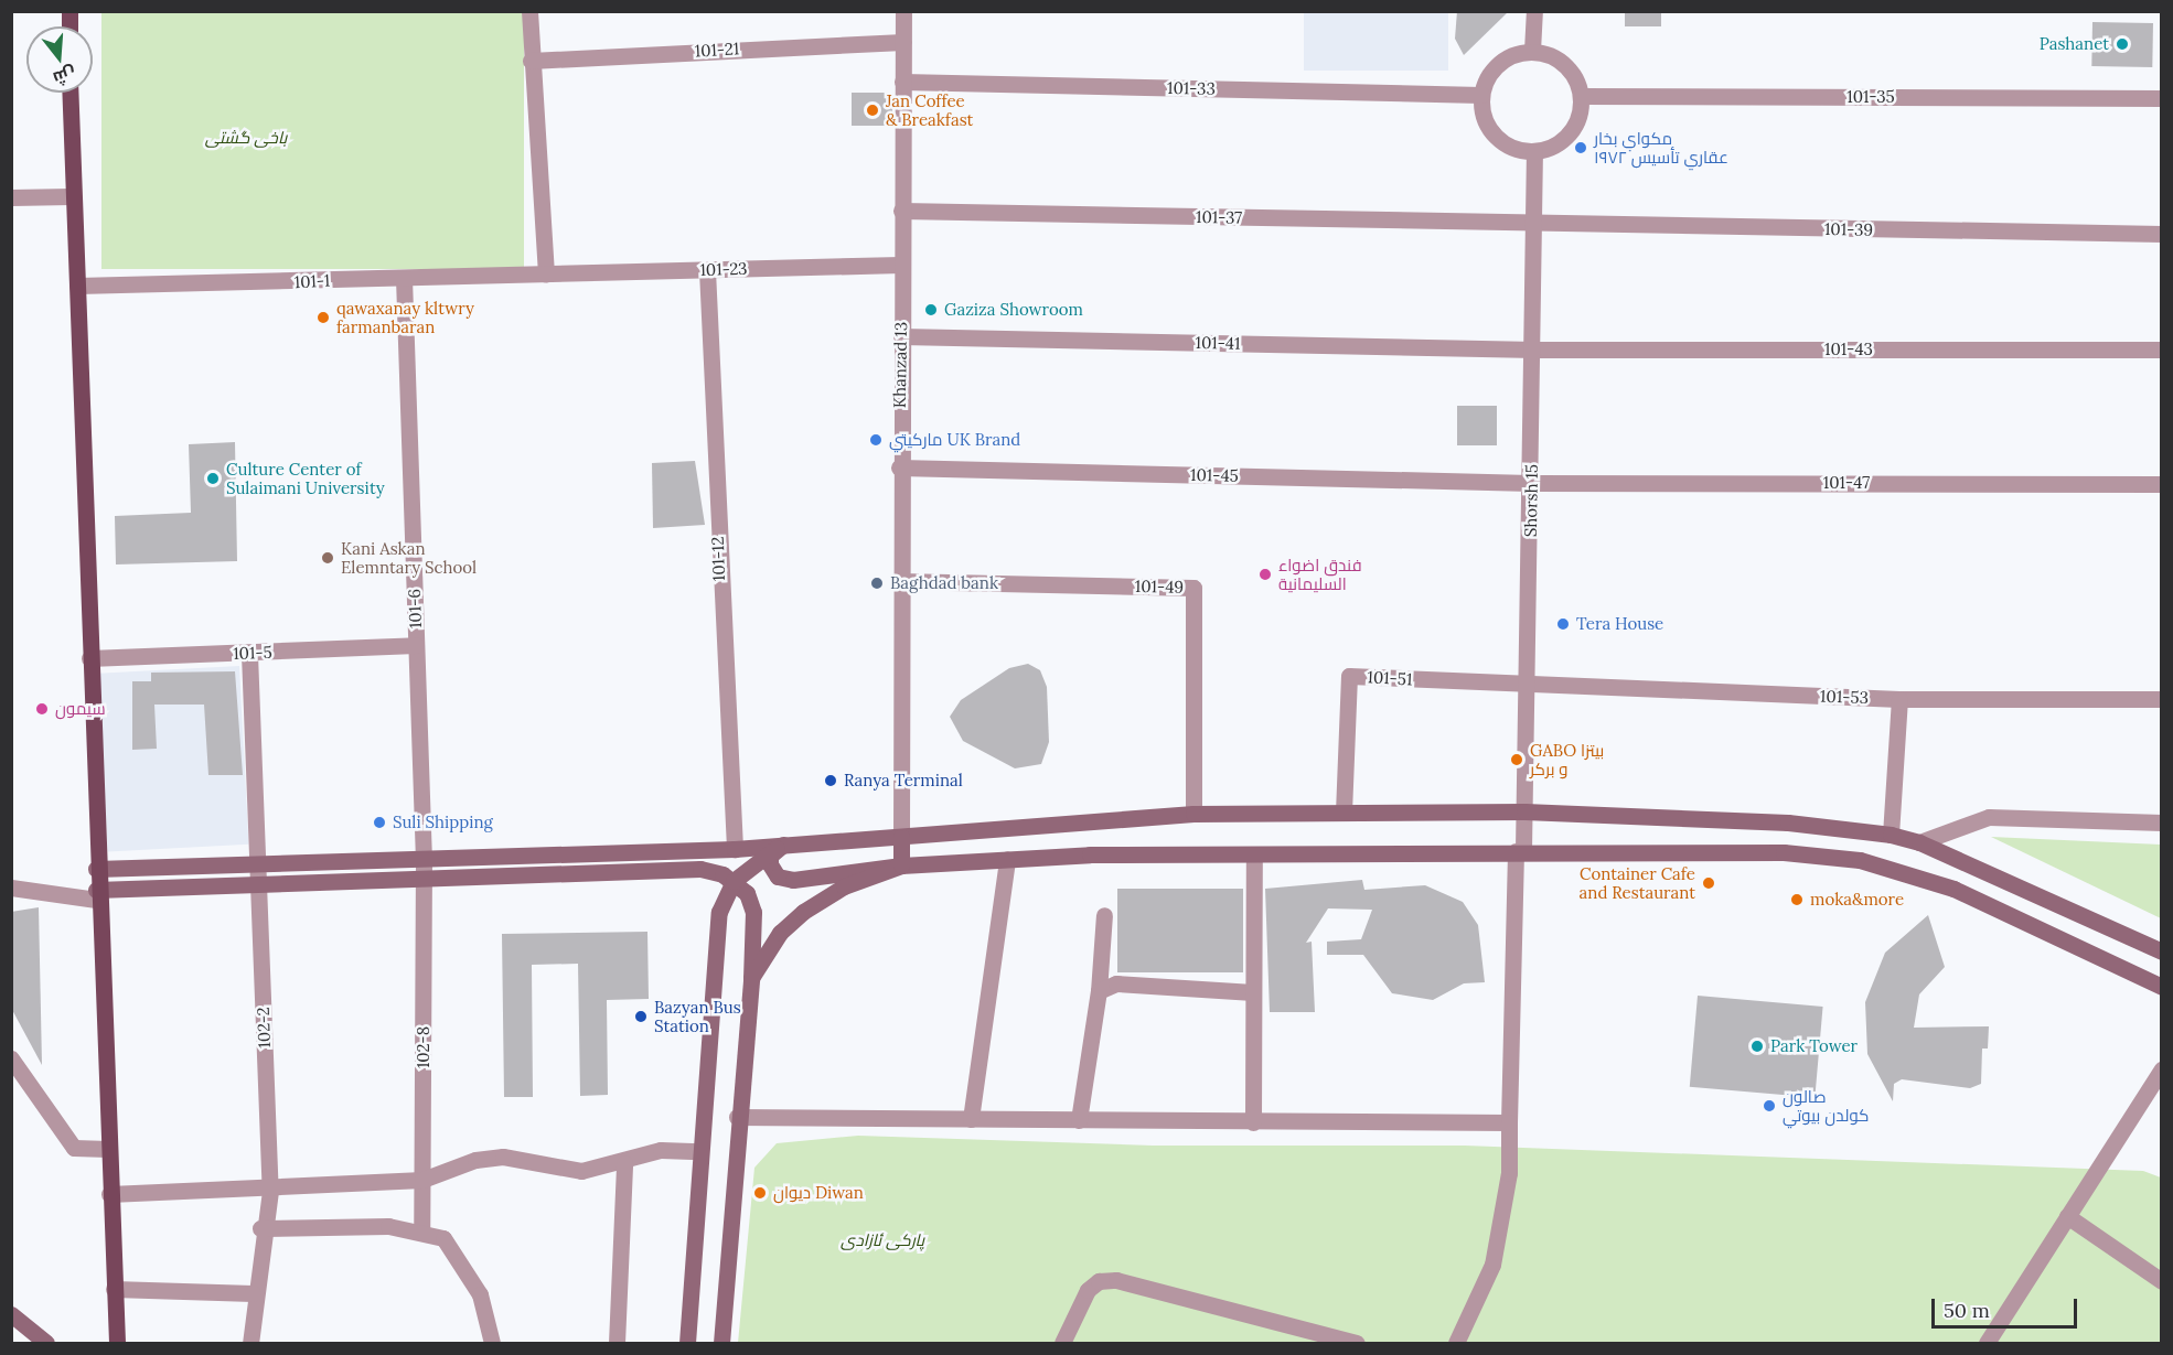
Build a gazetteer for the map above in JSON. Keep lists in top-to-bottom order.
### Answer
{
  "streets": {
    "street": [
      "101-21",
      "101-33",
      "101-35",
      "101-37",
      "101-39",
      "101-23",
      "101-1",
      "101-41",
      "101-43",
      "Khanzad 13",
      "101-45",
      "101-47",
      "Shorsh 15",
      "101-12",
      "101-49",
      "101-6",
      "101-5",
      "101-51",
      "101-53",
      "102-2",
      "102-8"
    ]
  },
  "crossings": [
    ["101-21", "Khanzad 13"],
    ["101-33", "101-35"],
    ["101-33", "Khanzad 13"],
    ["101-33", "Shorsh 15"],
    ["101-35", "Shorsh 15"],
    ["101-37", "101-39"],
    ["101-37", "Khanzad 13"],
    ["101-37", "Shorsh 15"],
    ["101-39", "Shorsh 15"],
    ["101-23", "101-1"],
    ["101-23", "Khanzad 13"],
    ["101-23", "101-12"],
    ["101-1", "101-6"],
    ["101-41", "101-43"],
    ["101-41", "Khanzad 13"],
    ["101-41", "Shorsh 15"],
    ["101-43", "Shorsh 15"],
    ["Khanzad 13", "101-45"],
    ["Khanzad 13", "101-49"],
    ["101-45", "101-47"],
    ["101-45", "Shorsh 15"],
    ["101-47", "Shorsh 15"],
    ["Shorsh 15", "101-51"],
    ["Shorsh 15", "101-53"],
    ["101-6", "101-5"],
    ["101-6", "102-8"],
    ["101-5", "102-2"],
    ["101-51", "101-53"]
  ],
  "parks": ["باخی گشتی", "پارکی ئازادی"],
  "places": [
    "Pashanet",
    "Jan Coffee & Breakfast",
    "مكواي بخار عقاري تأسيس ١٩٧٢",
    "Gaziza Showroom",
    "qawaxanay kltwry farmanbaran",
    "مارکيتي UK Brand",
    "Culture Center of Sulaimani University",
    "Kani Askan Elemntary School",
    "فندق اضواء السليمانية",
    "Baghdad bank",
    "Tera House",
    "سيمون",
    "GABO بيتزا و بركر",
    "Ranya Terminal",
    "Suli Shipping",
    "Container Cafe and Restaurant",
    "moka&more",
    "Bazyan Bus Station",
    "Park Tower",
    "صالون كولدن بيوتي",
    "دیوان Diwan"
  ],
  "scale_bar": "50 m",
  "north": "bottom"
}
